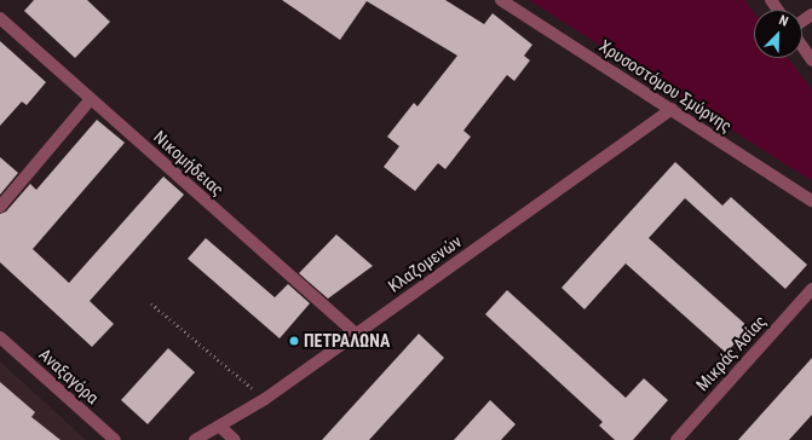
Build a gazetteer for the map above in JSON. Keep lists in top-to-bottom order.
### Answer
{
  "streets": {
    "street": [
      "Χρυσοστόμου Σμύρνης",
      "Νικομήδειας",
      "Κλαζομενών",
      "Μικράς Ασίας",
      "Αναξαγόρα"
    ]
  },
  "crossings": [
    ["Χρυσοστόμου Σμύρνης", "Κλαζομενών"],
    ["Νικομήδειας", "Κλαζομενών"]
  ],
  "places": ["ΠΕΤΡΑΛΩΝΑ"],
  "north": "top right"
}
